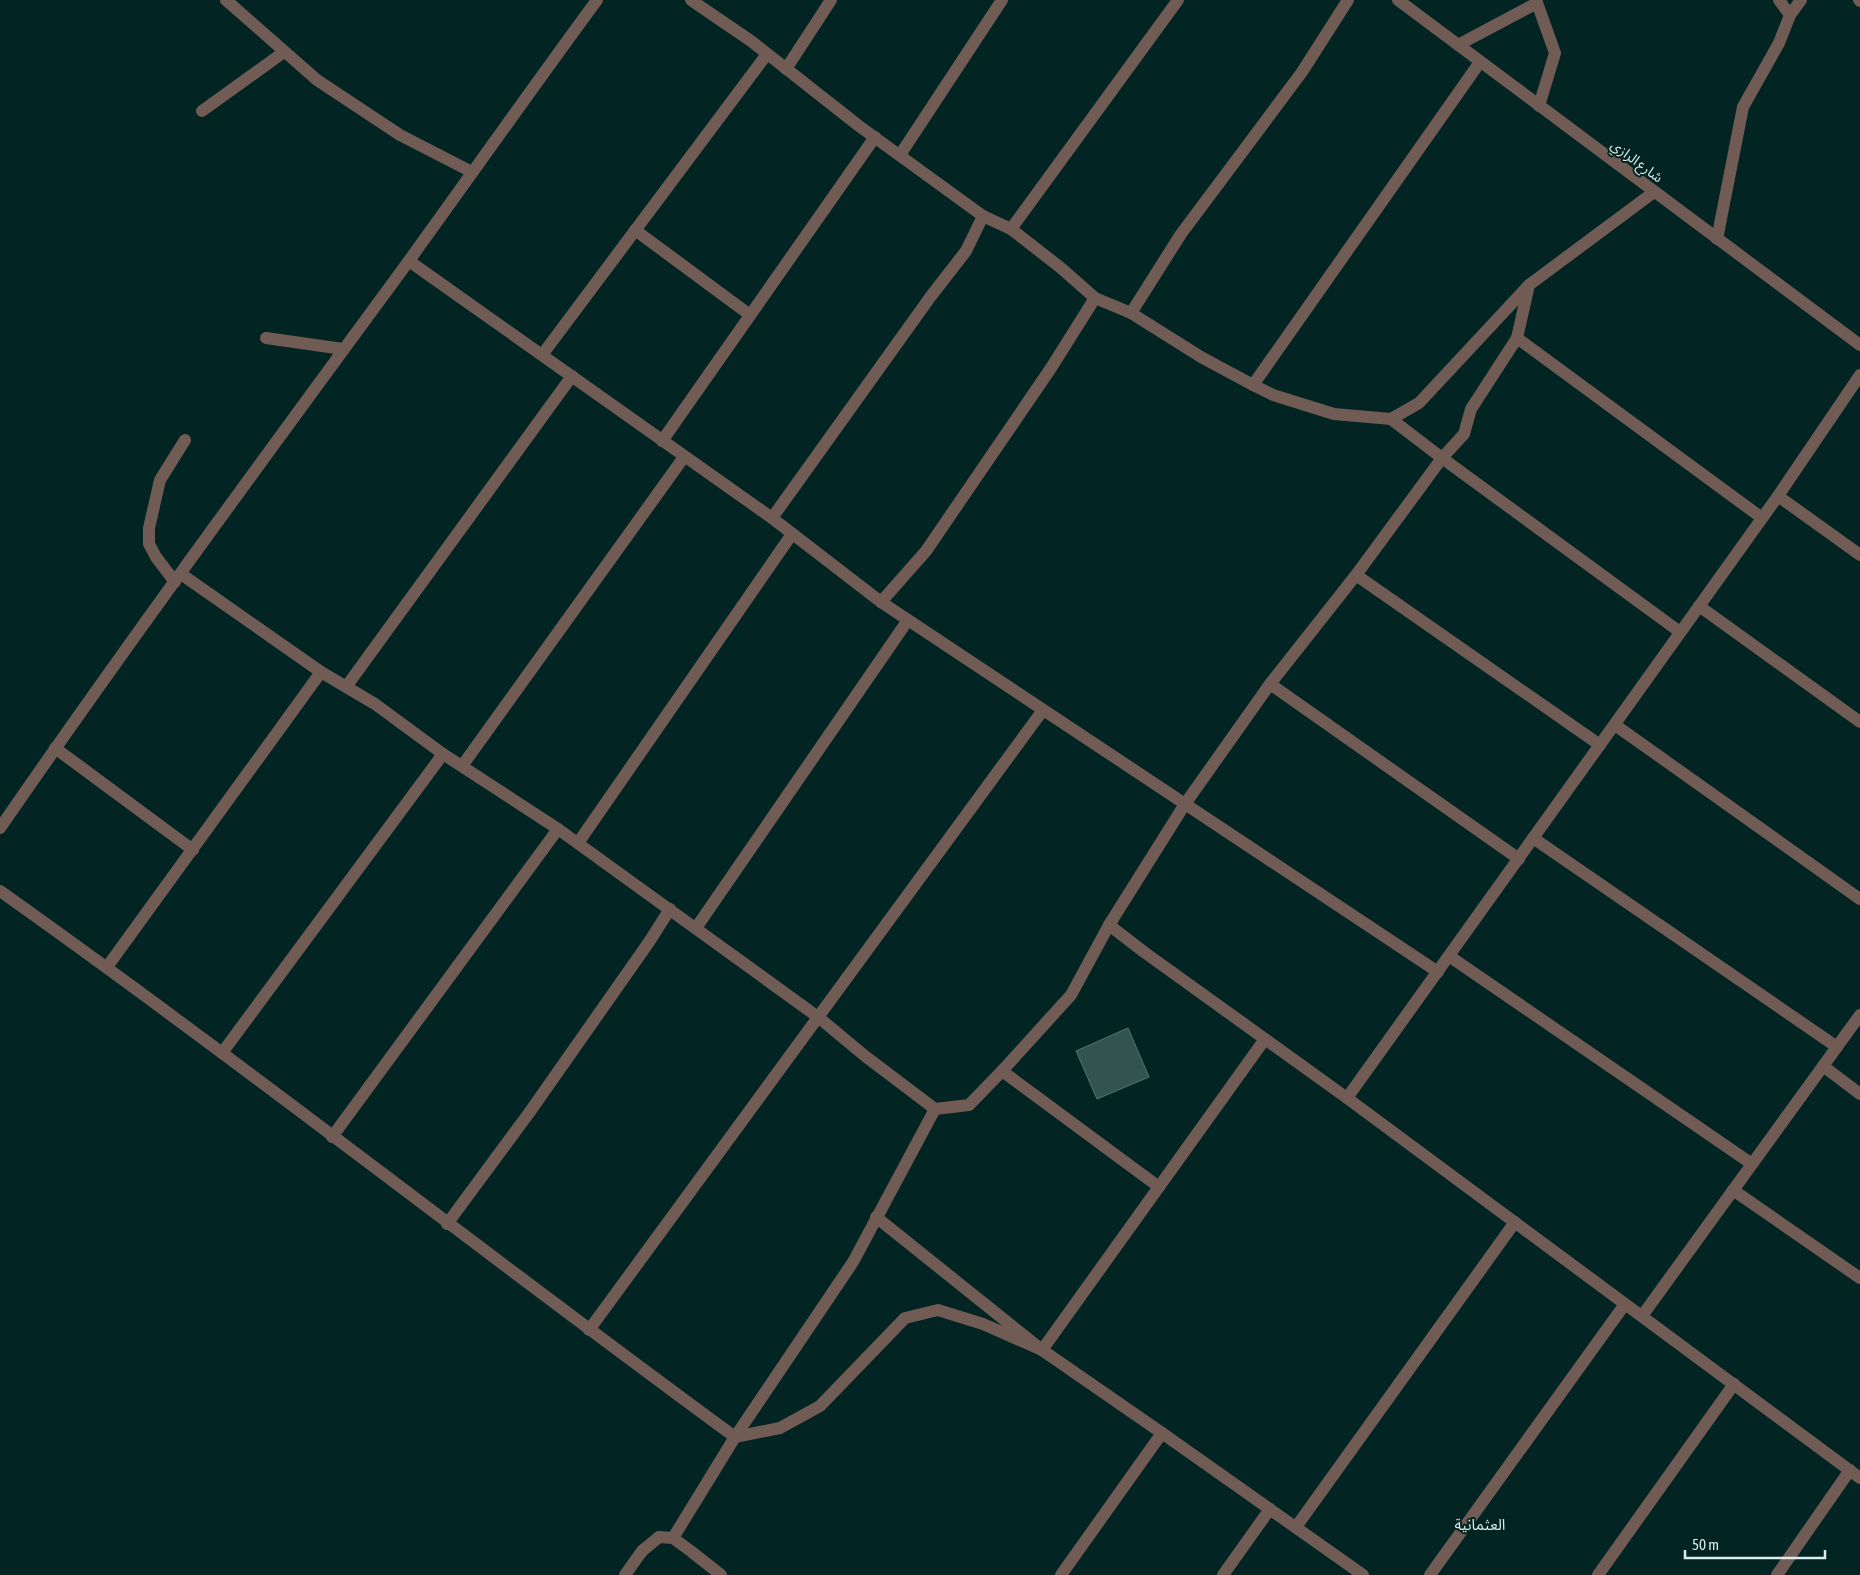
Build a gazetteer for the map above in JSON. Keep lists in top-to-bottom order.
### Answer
{
  "streets": {
    "street": ["شارع الرازي"]
  },
  "districts": ["العثمانية"],
  "scale_bar": "50 m"
}
